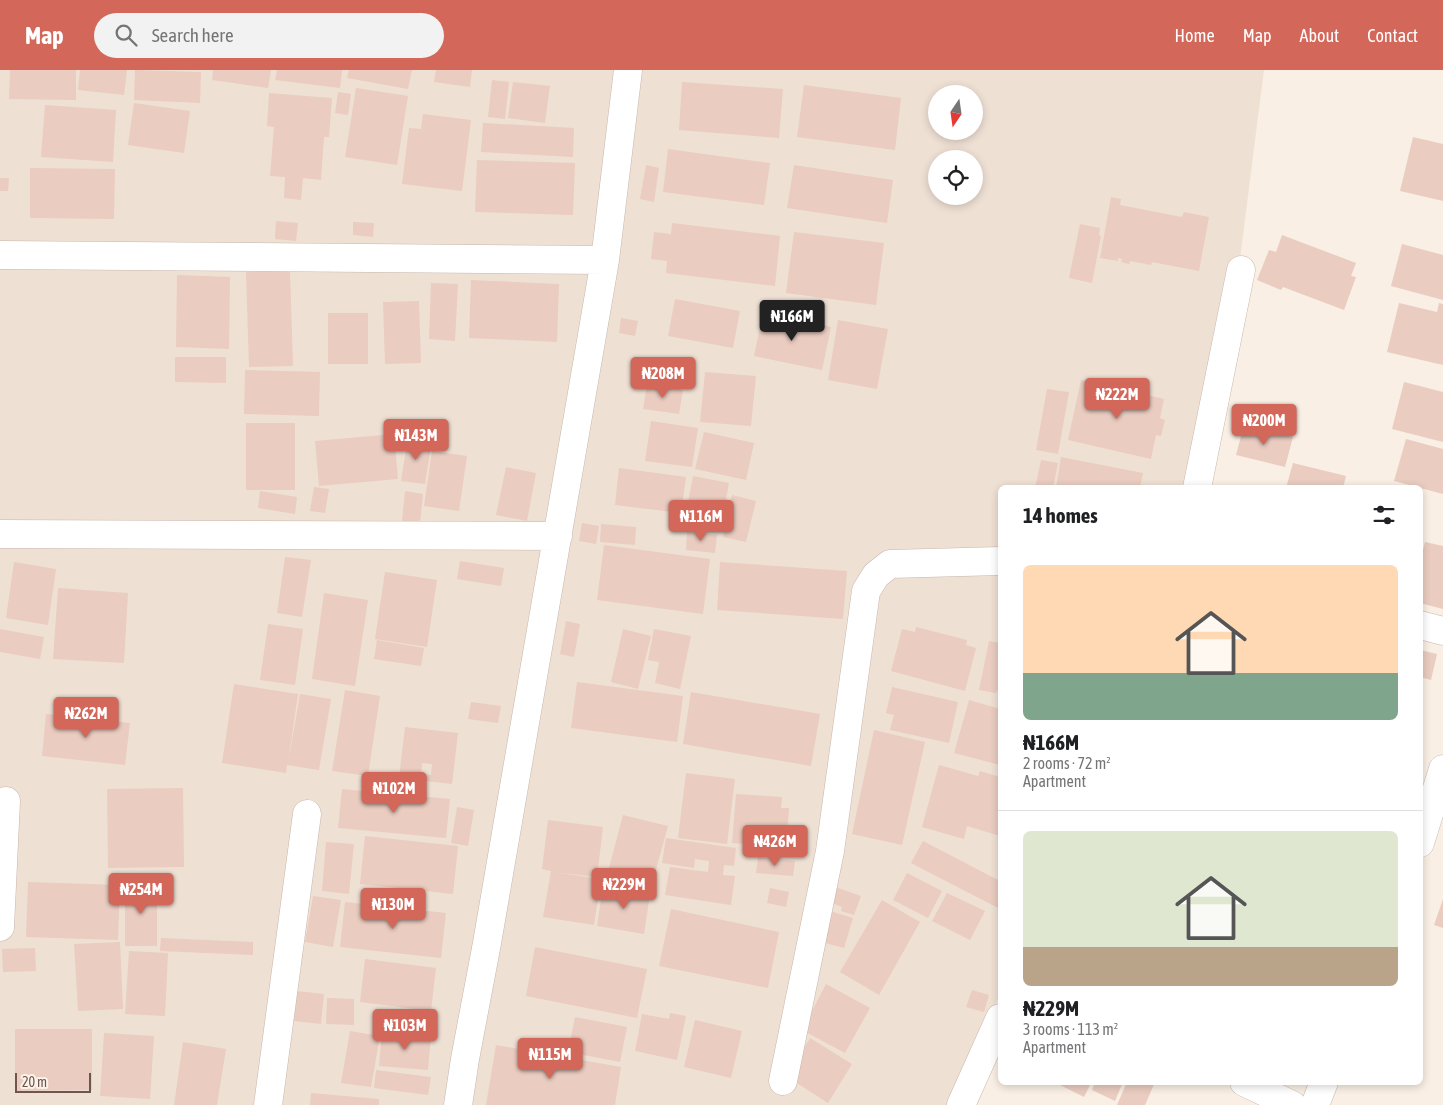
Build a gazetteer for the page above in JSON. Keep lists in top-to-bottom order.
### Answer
{
  "scale_bar": "20 m",
  "north": "bottom",
  "page": {
    "header": "Map",
    "search": "Search here",
    "nav": [
      "Home",
      "Map",
      "About",
      "Contact"
    ],
    "price": [
      "₦166M",
      "₦208M",
      "₦222M",
      "₦200M",
      "₦143M",
      "₦116M",
      "₦262M",
      "₦102M",
      "₦426M",
      "₦229M",
      "₦254M",
      "₦130M",
      "₦103M",
      "₦115M"
    ],
    "heading": "14 homes",
    "list": [
      {
        "name": "₦166M",
        "note": "2 rooms · 72 m² · Apartment"
      },
      {
        "name": "₦229M",
        "note": "3 rooms · 113 m² · Apartment"
      }
    ],
    "scale": "20 m"
  }
}
